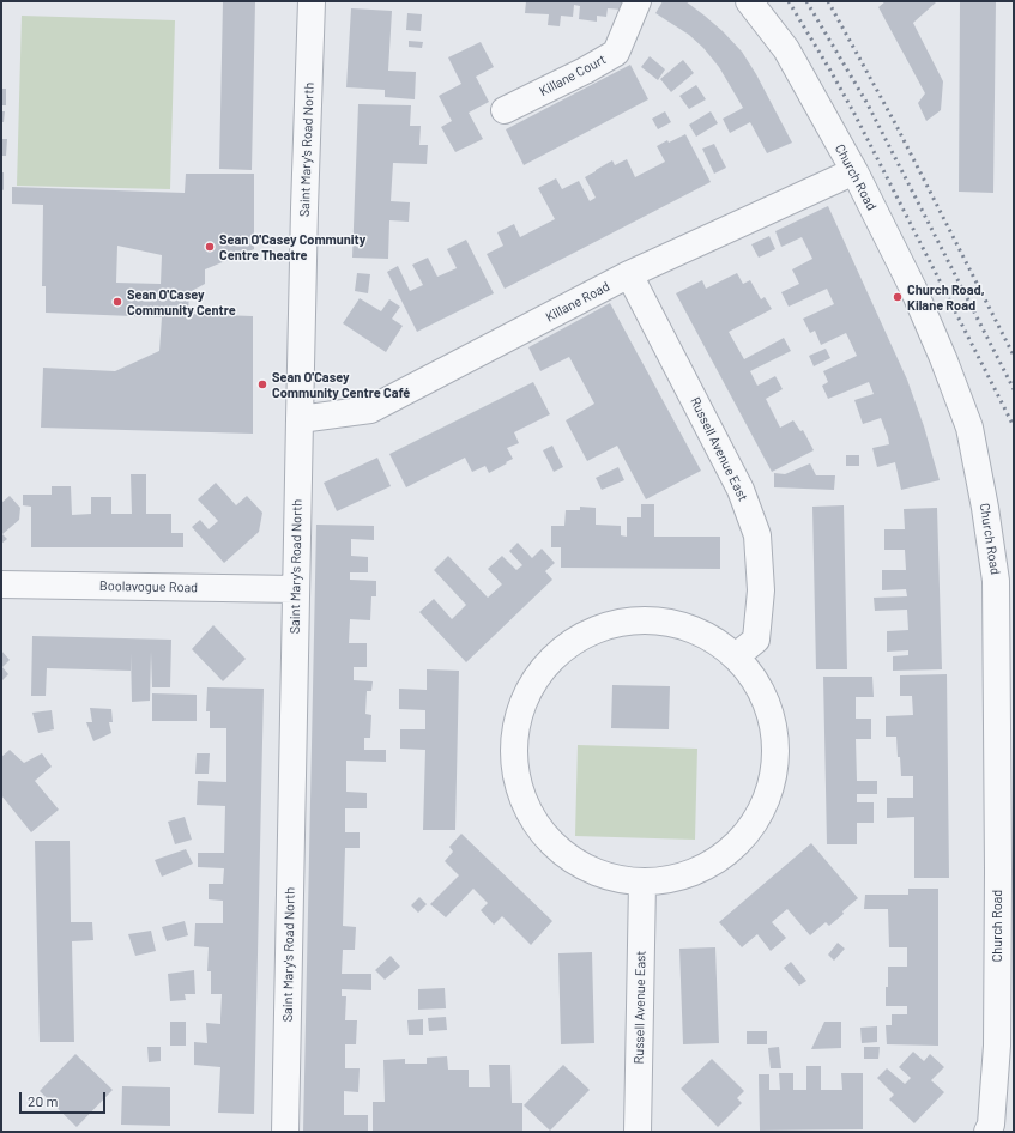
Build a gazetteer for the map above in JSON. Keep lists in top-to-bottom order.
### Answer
{
  "streets": {
    "street": [
      "Killane Court",
      "Saint Mary's Road North",
      "Church Road",
      "Killane Road",
      "Russell Avenue East",
      "Boolavogue Road"
    ]
  },
  "crossings": [
    ["Saint Mary's Road North", "Killane Road"],
    ["Saint Mary's Road North", "Boolavogue Road"],
    ["Church Road", "Killane Road"],
    ["Killane Road", "Russell Avenue East"]
  ],
  "places": [
    "Sean O'Casey Community Centre Theatre",
    "Church Road, Kilane Road",
    "Sean O'Casey Community Centre",
    "Sean O'Casey Community Centre Café"
  ],
  "scale_bar": "20 m"
}
